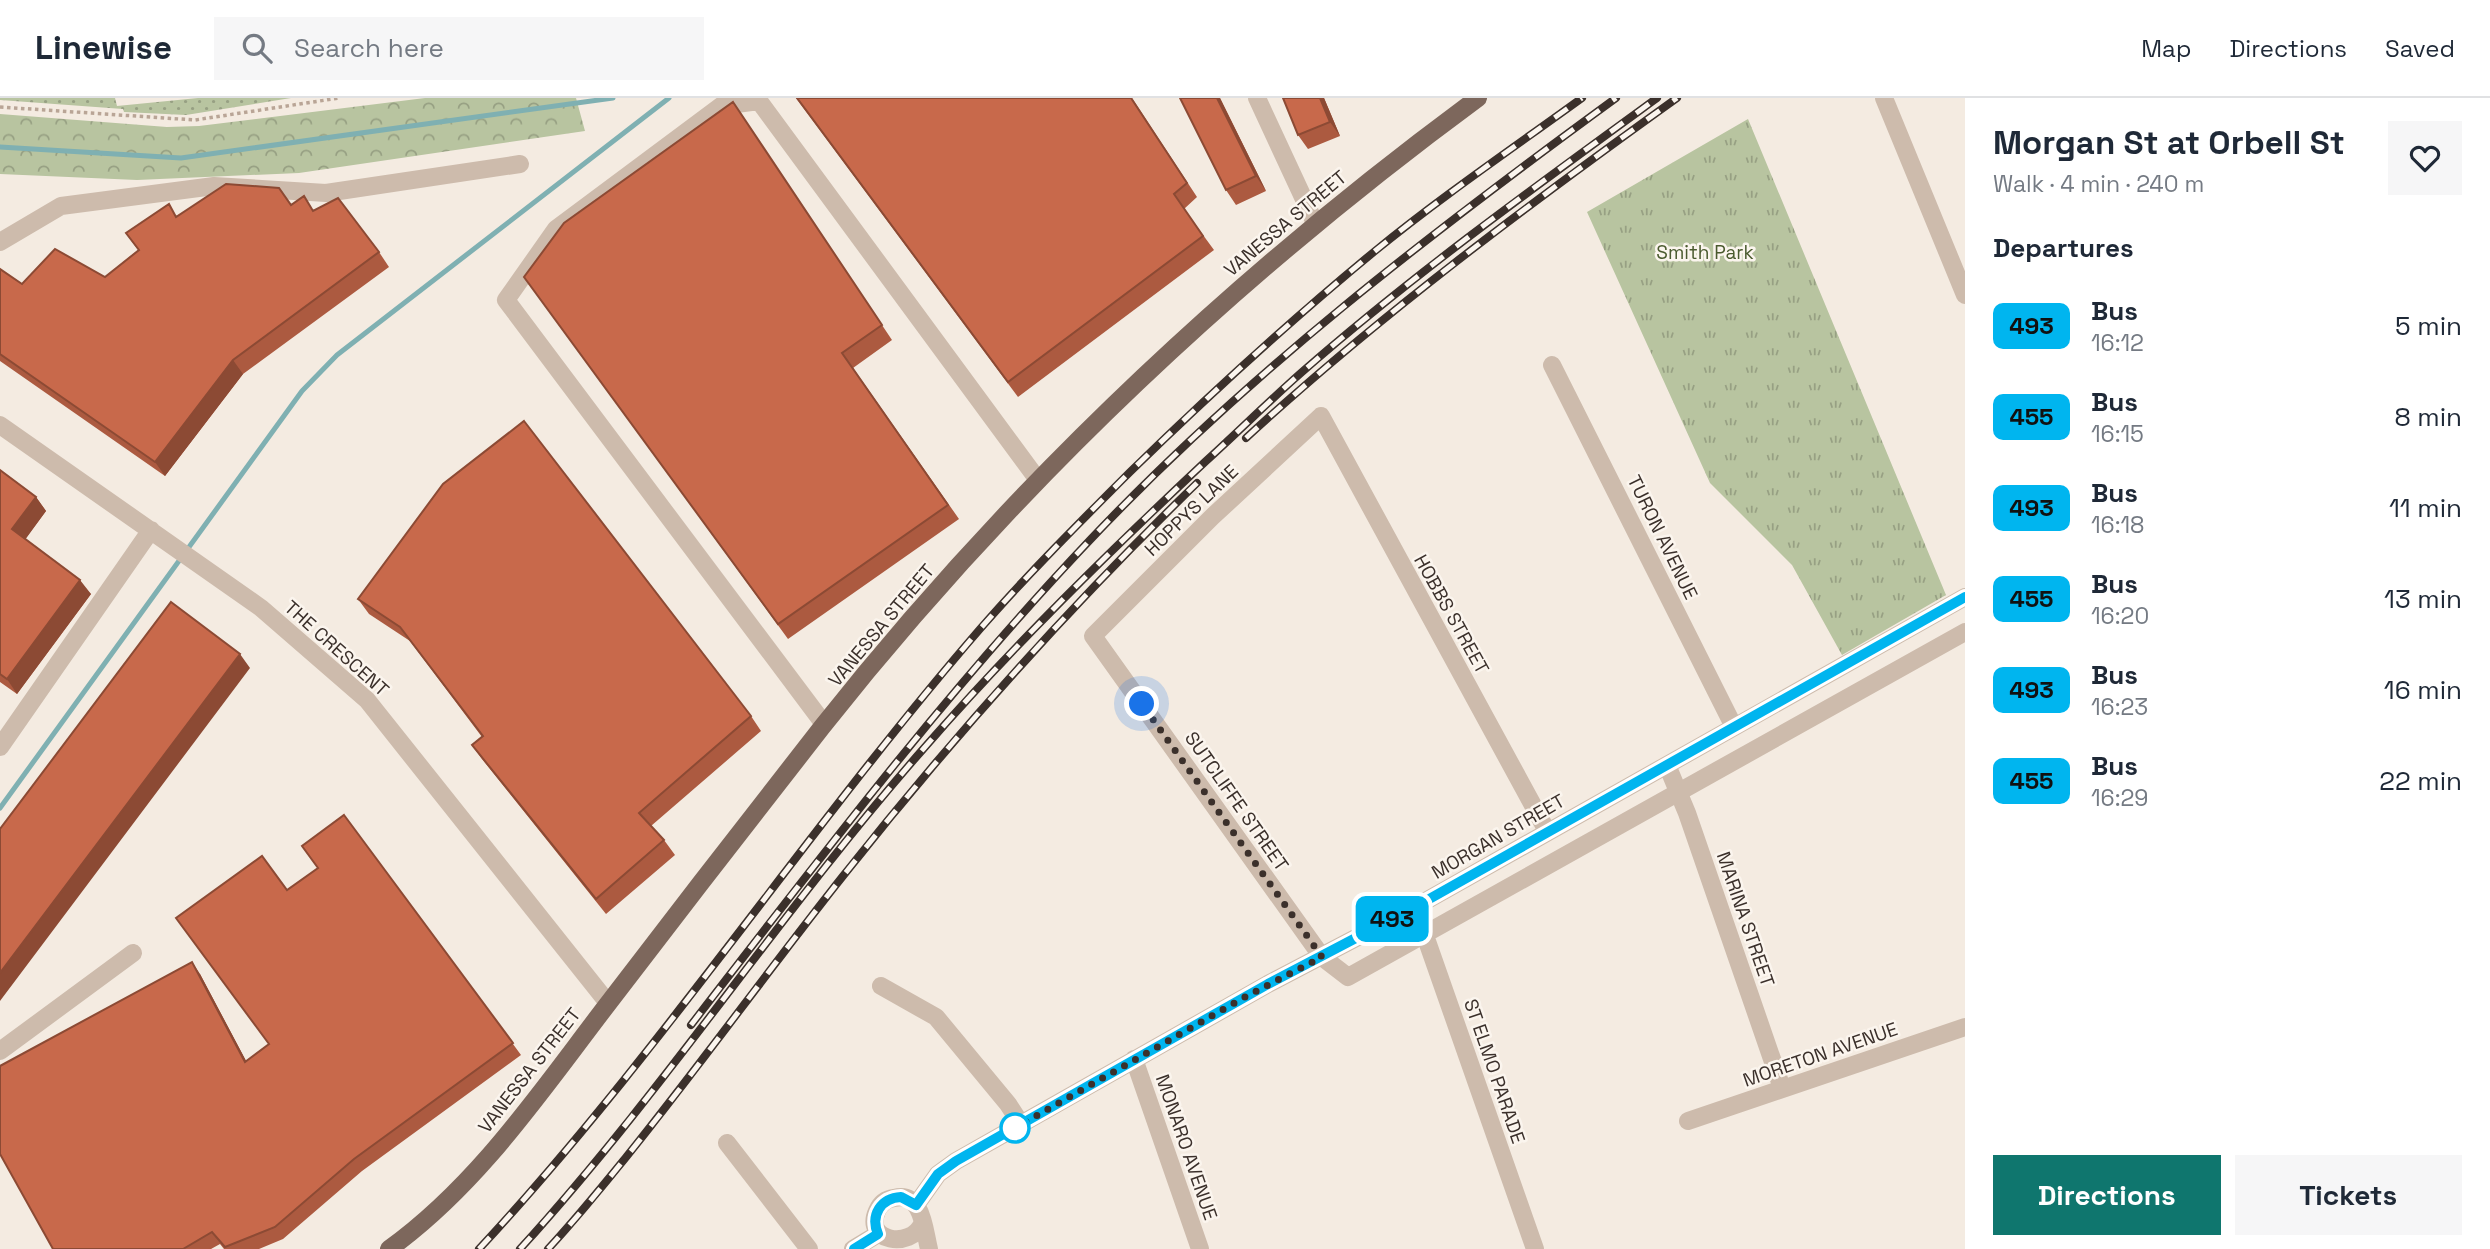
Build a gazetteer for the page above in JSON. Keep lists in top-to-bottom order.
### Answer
{
  "streets": {
    "main road": ["VANESSA STREET"],
    "street": [
      "HOPPYS LANE",
      "TURON AVENUE",
      "HOBBS STREET",
      "THE CRESCENT",
      "SUTCLIFFE STREET",
      "MORGAN STREET",
      "MARINA STREET",
      "MORETON AVENUE",
      "ST ELMO PARADE",
      "MONARO AVENUE"
    ]
  },
  "crossings": [
    ["VANESSA STREET", "THE CRESCENT"],
    ["HOPPYS LANE", "HOBBS STREET"],
    ["HOPPYS LANE", "SUTCLIFFE STREET"],
    ["TURON AVENUE", "MORGAN STREET"],
    ["HOBBS STREET", "MORGAN STREET"],
    ["SUTCLIFFE STREET", "MORGAN STREET"],
    ["MORGAN STREET", "MARINA STREET"],
    ["MORGAN STREET", "ST ELMO PARADE"],
    ["MORGAN STREET", "MONARO AVENUE"],
    ["MARINA STREET", "MORETON AVENUE"]
  ],
  "parks": ["Smith Park"],
  "lines": ["bus line 493"],
  "page": {
    "header": "Linewise",
    "search": "Search here",
    "nav": ["Map", "Directions", "Saved"],
    "on_map": "493",
    "heading": [
      ["Morgan St at Orbell St", "Walk · 4 min · 240 m"],
      "Departures"
    ],
    "list": [
      {
        "mark": "493",
        "name": "Bus",
        "note": "16:12",
        "value": "5 min"
      },
      {
        "mark": "455",
        "name": "Bus",
        "note": "16:15",
        "value": "8 min"
      },
      {
        "mark": "493",
        "name": "Bus",
        "note": "16:18",
        "value": "11 min"
      },
      {
        "mark": "455",
        "name": "Bus",
        "note": "16:20",
        "value": "13 min"
      },
      {
        "mark": "493",
        "name": "Bus",
        "note": "16:23",
        "value": "16 min"
      },
      {
        "mark": "455",
        "name": "Bus",
        "note": "16:29",
        "value": "22 min"
      }
    ],
    "buttons": ["Directions", "Tickets"]
  }
}
